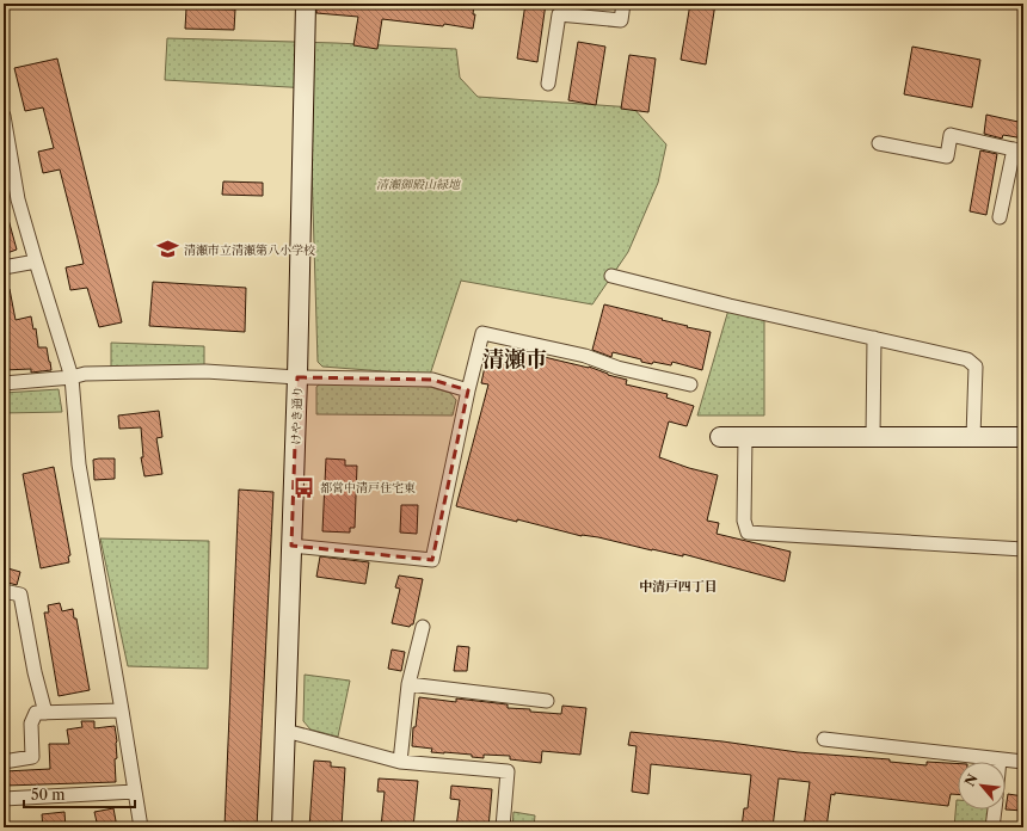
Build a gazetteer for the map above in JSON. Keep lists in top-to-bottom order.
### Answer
{
  "streets": {
    "street": ["けやき通り"]
  },
  "districts": ["清瀬市", "中清戸四丁目"],
  "parks": ["清瀬御殿山緑地"],
  "places": {
    "school or university": ["清瀬市立清瀬第八小学校"],
    "bus stop": ["都営中清戸住宅東"]
  },
  "scale_bar": "50 m",
  "north": "top left"
}
